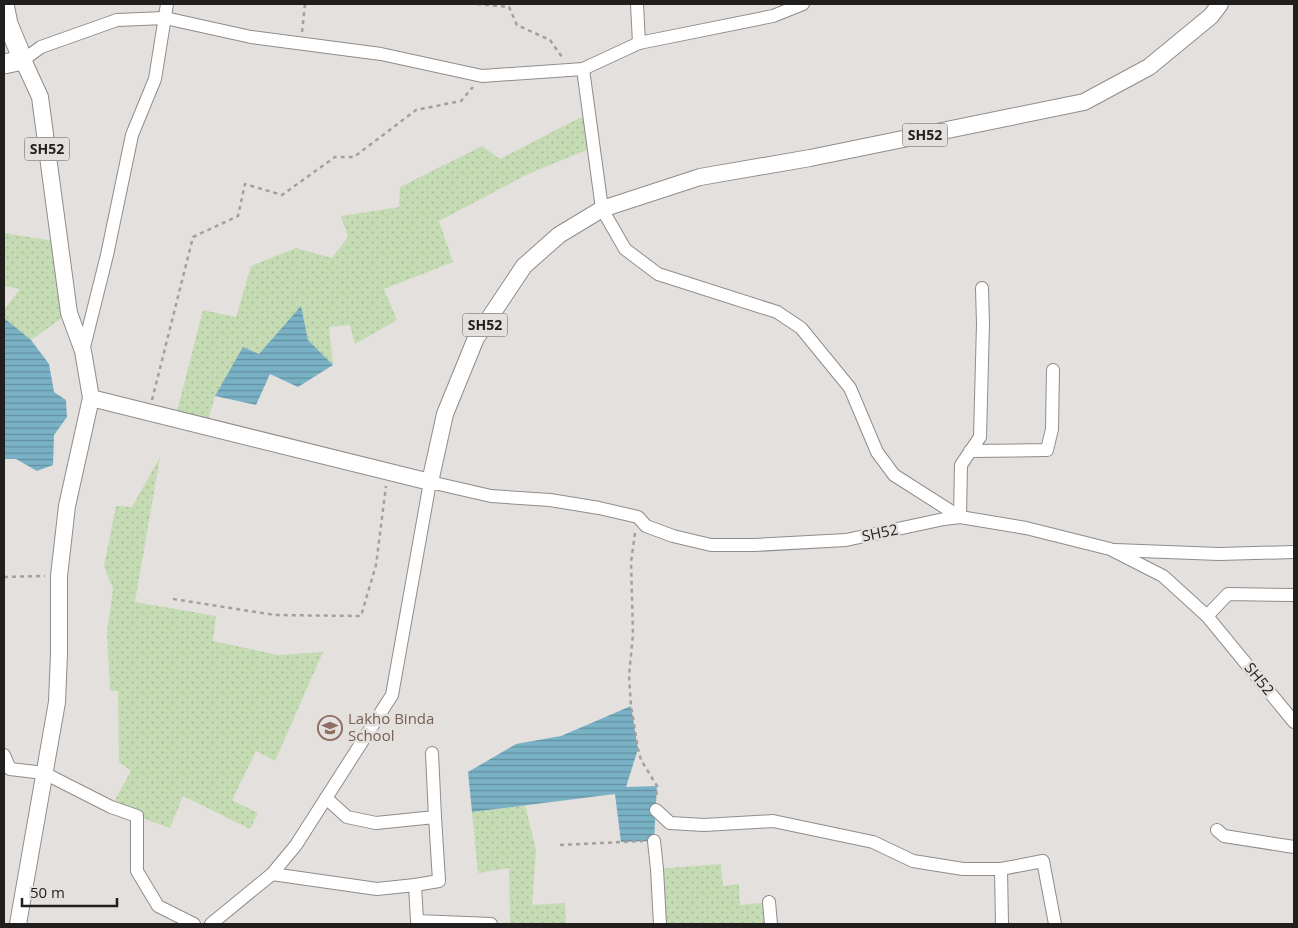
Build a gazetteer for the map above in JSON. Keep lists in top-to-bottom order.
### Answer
{
  "streets": {
    "main road": ["SH52"]
  },
  "places": {
    "school or university": ["Lakho Binda School"]
  },
  "scale_bar": "50 m"
}
